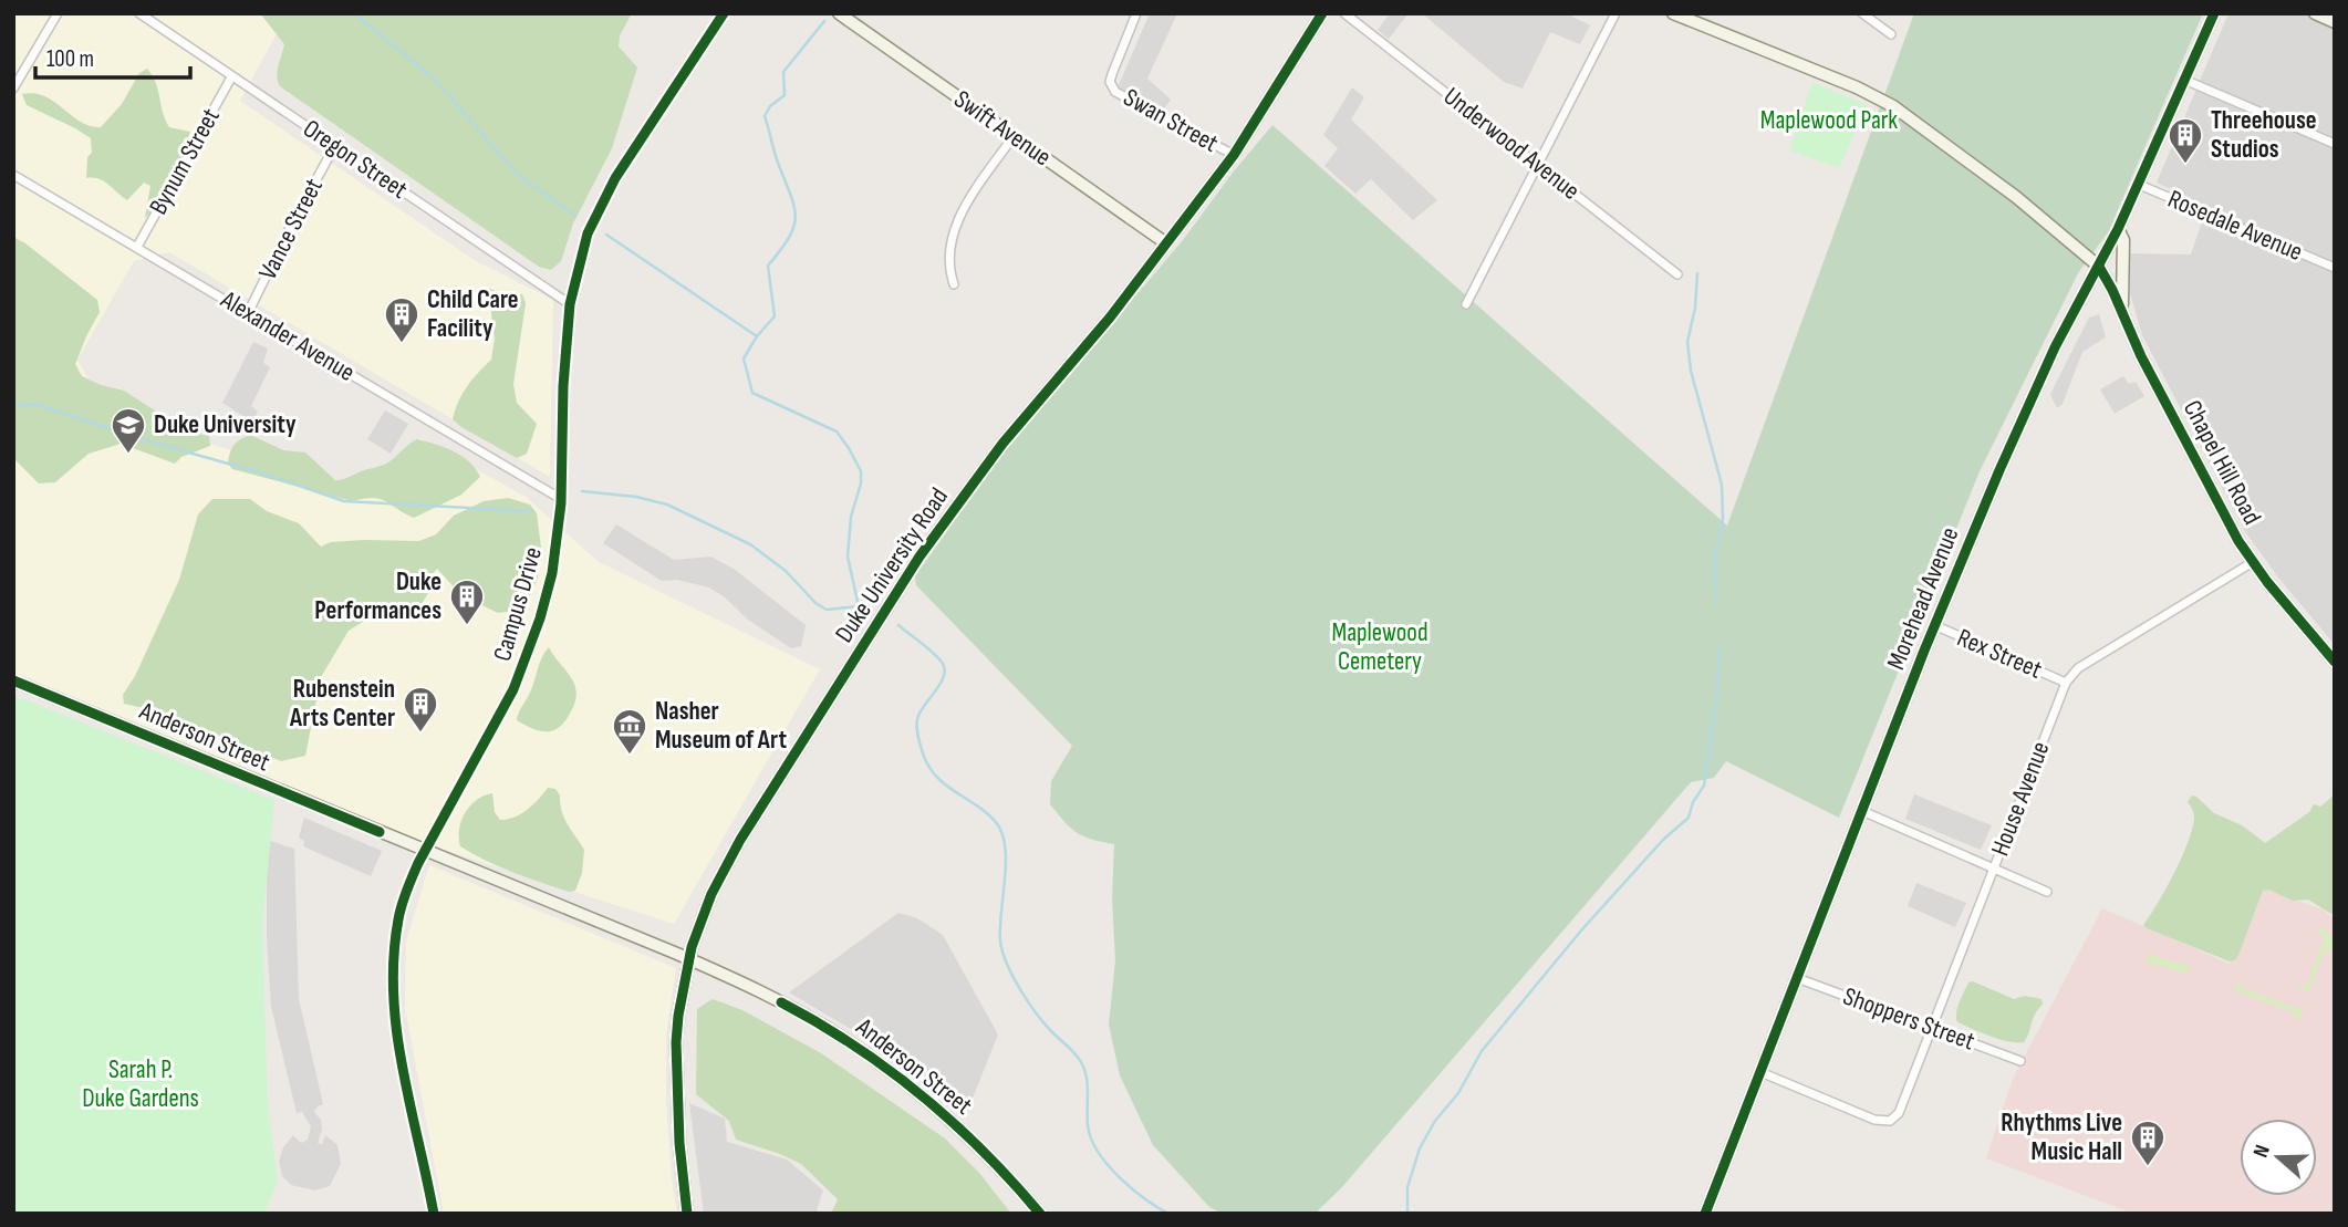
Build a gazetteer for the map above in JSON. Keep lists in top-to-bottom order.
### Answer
{
  "streets": {
    "street": [
      "Swan Street",
      "Swift Avenue",
      "Underwood Avenue",
      "Oregon Street",
      "Bynum Street",
      "Rosedale Avenue",
      "Vance Street",
      "Alexander Avenue",
      "Chapel Hill Road",
      "Duke University Road",
      "Morehead Avenue",
      "Campus Drive",
      "Rex Street",
      "Anderson Street",
      "House Avenue",
      "Shoppers Street"
    ]
  },
  "crossings": [
    ["Swan Street", "Duke University Road"],
    ["Swift Avenue", "Duke University Road"],
    ["Oregon Street", "Bynum Street"],
    ["Oregon Street", "Vance Street"],
    ["Oregon Street", "Campus Drive"],
    ["Bynum Street", "Alexander Avenue"],
    ["Rosedale Avenue", "Morehead Avenue"],
    ["Vance Street", "Alexander Avenue"],
    ["Alexander Avenue", "Campus Drive"],
    ["Chapel Hill Road", "Morehead Avenue"],
    ["Chapel Hill Road", "House Avenue"],
    ["Duke University Road", "Anderson Street"],
    ["Morehead Avenue", "Rex Street"],
    ["Morehead Avenue", "House Avenue"],
    ["Morehead Avenue", "Shoppers Street"],
    ["Campus Drive", "Anderson Street"],
    ["Rex Street", "House Avenue"],
    ["House Avenue", "Shoppers Street"]
  ],
  "parks": ["Maplewood Park", "Maplewood Cemetery", "Sarah P. Duke Gardens"],
  "places": {
    "building": [
      "Threehouse Studios",
      "Child Care Facility",
      "Duke Performances",
      "Rubenstein Arts Center",
      "Rhythms Live Music Hall"
    ],
    "school or university": ["Duke University"],
    "museum": ["Nasher Museum of Art"]
  },
  "scale_bar": "100 m",
  "north": "left"
}
